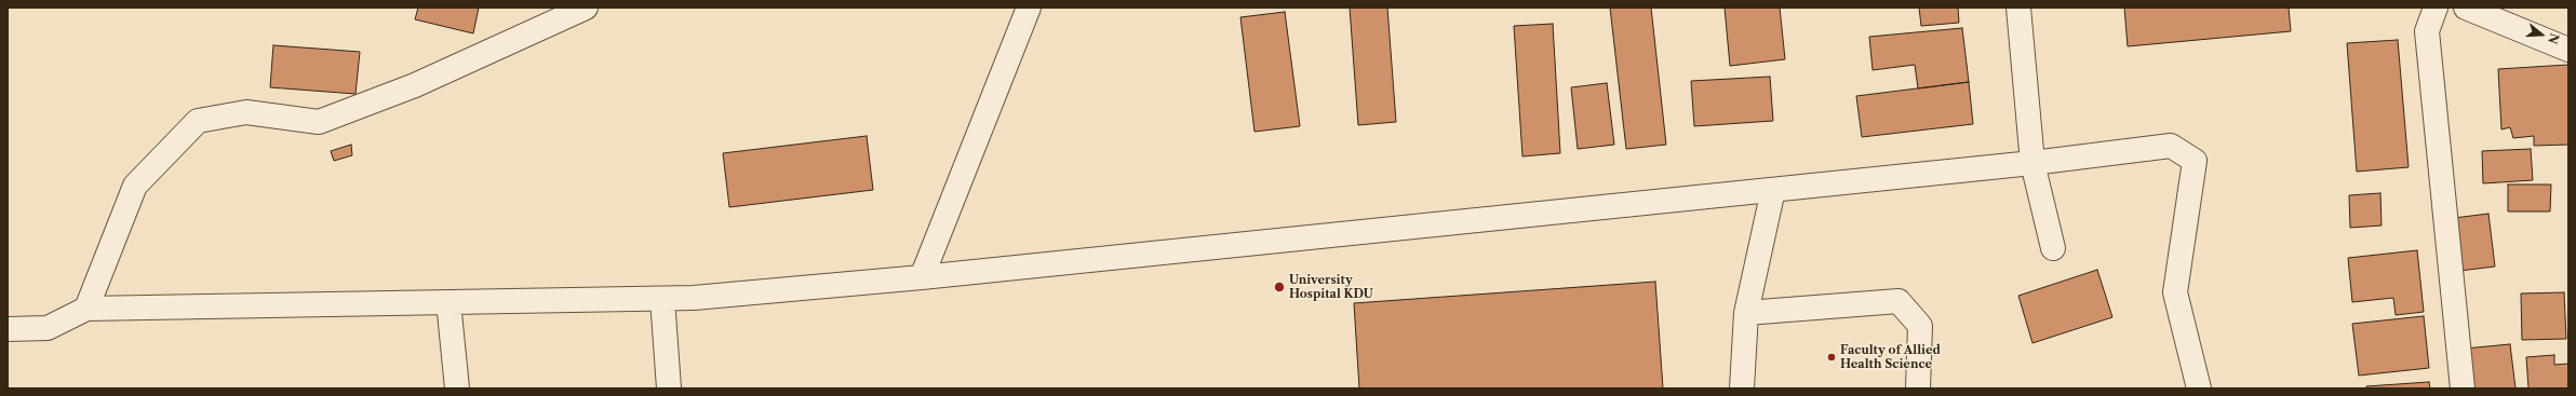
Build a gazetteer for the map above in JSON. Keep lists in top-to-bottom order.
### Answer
{
  "places": ["University Hospital KDU", "Faculty of Allied Health Science"],
  "north": "right"
}
